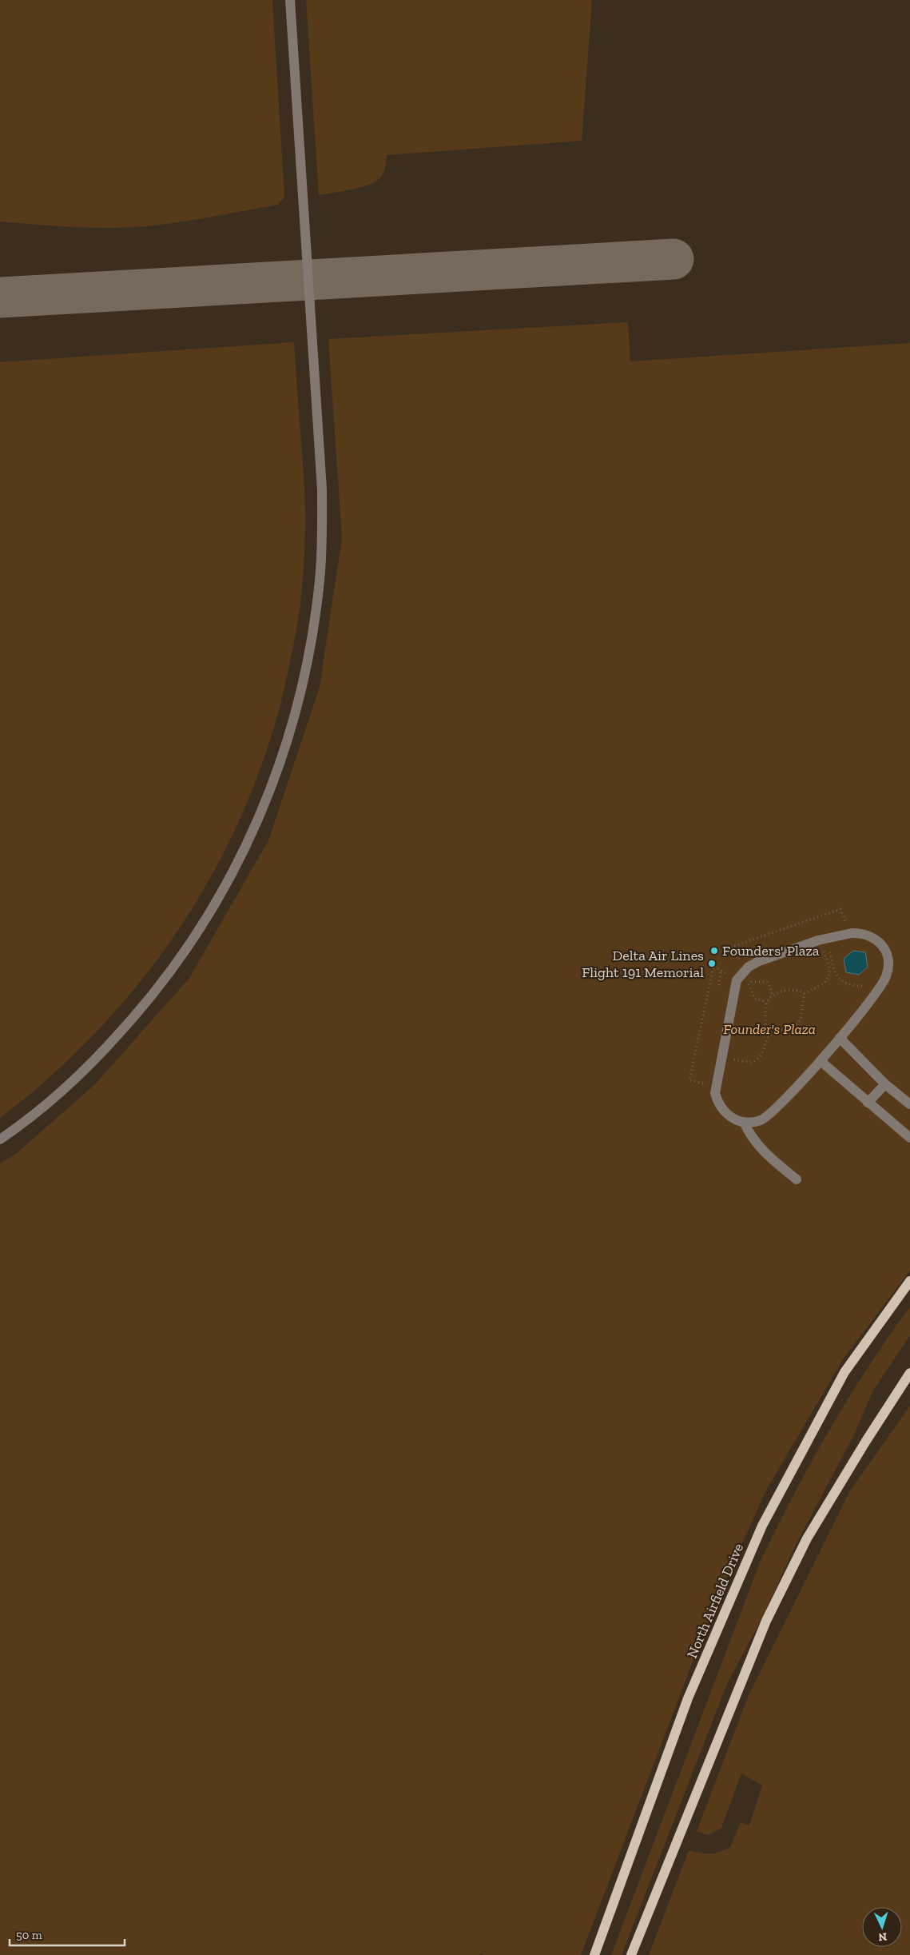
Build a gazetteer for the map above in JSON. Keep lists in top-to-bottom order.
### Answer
{
  "streets": {
    "main road": ["North Airfield Drive"]
  },
  "parks": ["Founder's Plaza"],
  "places": ["Founders' Plaza", "Delta Air Lines Flight 191 Memorial"],
  "scale_bar": "50 m",
  "north": "bottom"
}
